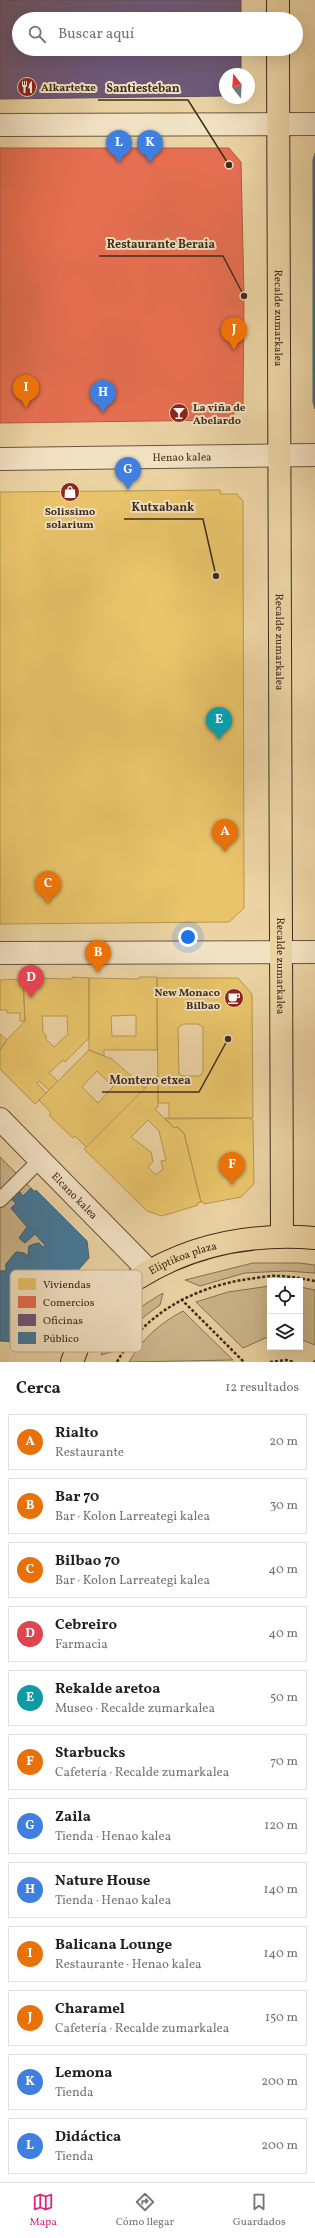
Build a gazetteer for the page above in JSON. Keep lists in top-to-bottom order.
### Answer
{
  "streets": {
    "main road": ["Recalde zumarkalea", "Eliptikoa plaza"],
    "street": ["Henao kalea", "Elcano kalea"]
  },
  "crossings": [
    ["Recalde zumarkalea", "Henao kalea"],
    ["Recalde zumarkalea", "Eliptikoa plaza"],
    ["Elcano kalea", "Eliptikoa plaza"]
  ],
  "places": {
    "restaurant": ["Alkartetxe"],
    "other": [
      "Santiesteban",
      "Restaurante Beraia",
      "Kutxabank",
      "Montero etxea"
    ],
    "bar": ["La viña de Abelardo"],
    "shop": ["Solissimo solarium"],
    "cafe": ["New Monaco Bilbao"]
  },
  "legend": [
    "Viviendas",
    "Comercios",
    "Oficinas",
    "Público"
  ],
  "north": "top",
  "page": {
    "search": "Buscar aquí",
    "pins": [
      "K",
      "L",
      "J",
      "I",
      "H",
      "G",
      "E",
      "A",
      "C",
      "B",
      "D",
      "F"
    ],
    "heading": ["Cerca", "12 resultados"],
    "list": [
      {
        "mark": "A",
        "name": "Rialto",
        "note": "Restaurante",
        "value": "20 m"
      },
      {
        "mark": "B",
        "name": "Bar 70",
        "note": "Bar · Kolon Larreategi kalea",
        "value": "30 m"
      },
      {
        "mark": "C",
        "name": "Bilbao 70",
        "note": "Bar · Kolon Larreategi kalea",
        "value": "40 m"
      },
      {
        "mark": "D",
        "name": "Cebreiro",
        "note": "Farmacia",
        "value": "40 m"
      },
      {
        "mark": "E",
        "name": "Rekalde aretoa",
        "note": "Museo · Recalde zumarkalea",
        "value": "50 m"
      },
      {
        "mark": "F",
        "name": "Starbucks",
        "note": "Cafetería · Recalde zumarkalea",
        "value": "70 m"
      },
      {
        "mark": "G",
        "name": "Zaila",
        "note": "Tienda · Henao kalea",
        "value": "120 m"
      },
      {
        "mark": "H",
        "name": "Nature House",
        "note": "Tienda · Henao kalea",
        "value": "140 m"
      },
      {
        "mark": "I",
        "name": "Balicana Lounge",
        "note": "Restaurante · Henao kalea",
        "value": "140 m"
      },
      {
        "mark": "J",
        "name": "Charamel",
        "note": "Cafetería · Recalde zumarkalea",
        "value": "150 m"
      },
      {
        "mark": "K",
        "name": "Lemona",
        "note": "Tienda",
        "value": "200 m"
      },
      {
        "mark": "L",
        "name": "Didáctica",
        "note": "Tienda",
        "value": "200 m"
      }
    ],
    "nav": ["Mapa", "Cómo llegar", "Guardados"]
  }
}
